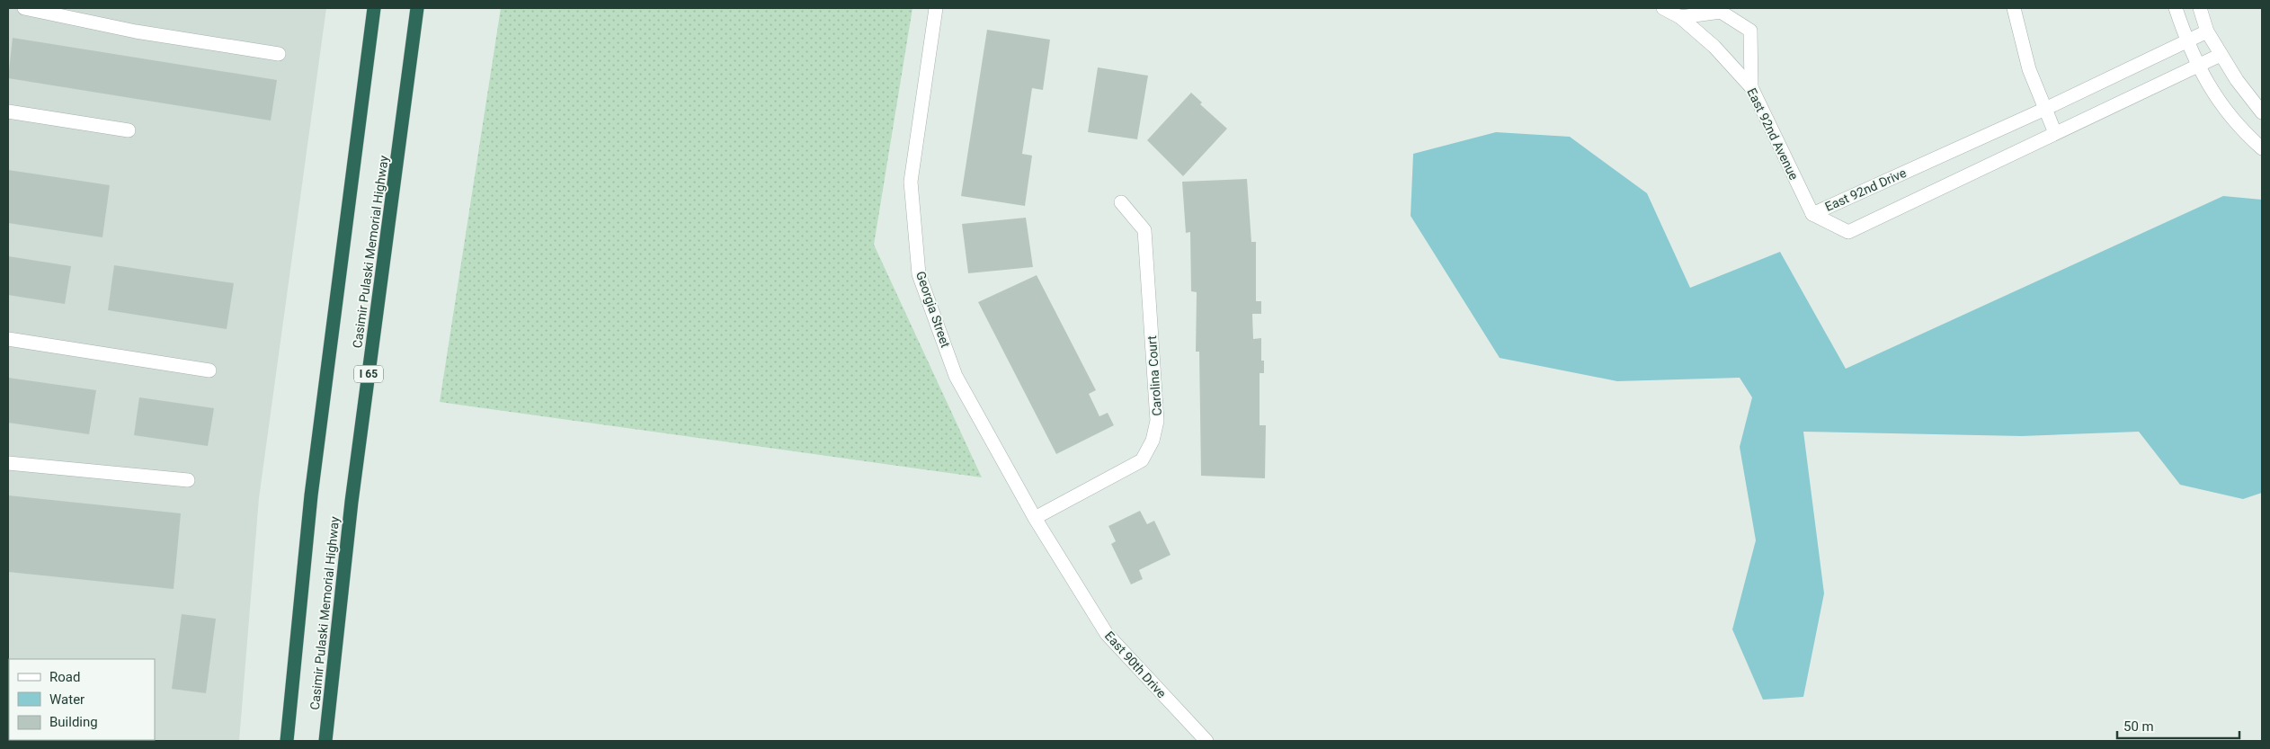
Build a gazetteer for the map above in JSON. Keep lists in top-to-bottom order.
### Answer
{
  "streets": {
    "highway": ["Casimir Pulaski Memorial Highway", "I 65"],
    "street": [
      "East 92nd Avenue",
      "East 92nd Drive",
      "Georgia Street",
      "Carolina Court",
      "East 90th Drive"
    ]
  },
  "crossings": [
    ["East 92nd Avenue", "East 92nd Drive"],
    ["Georgia Street", "Carolina Court"],
    ["Georgia Street", "East 90th Drive"]
  ],
  "legend": ["Road", "Water", "Building"],
  "scale_bar": "50 m"
}
